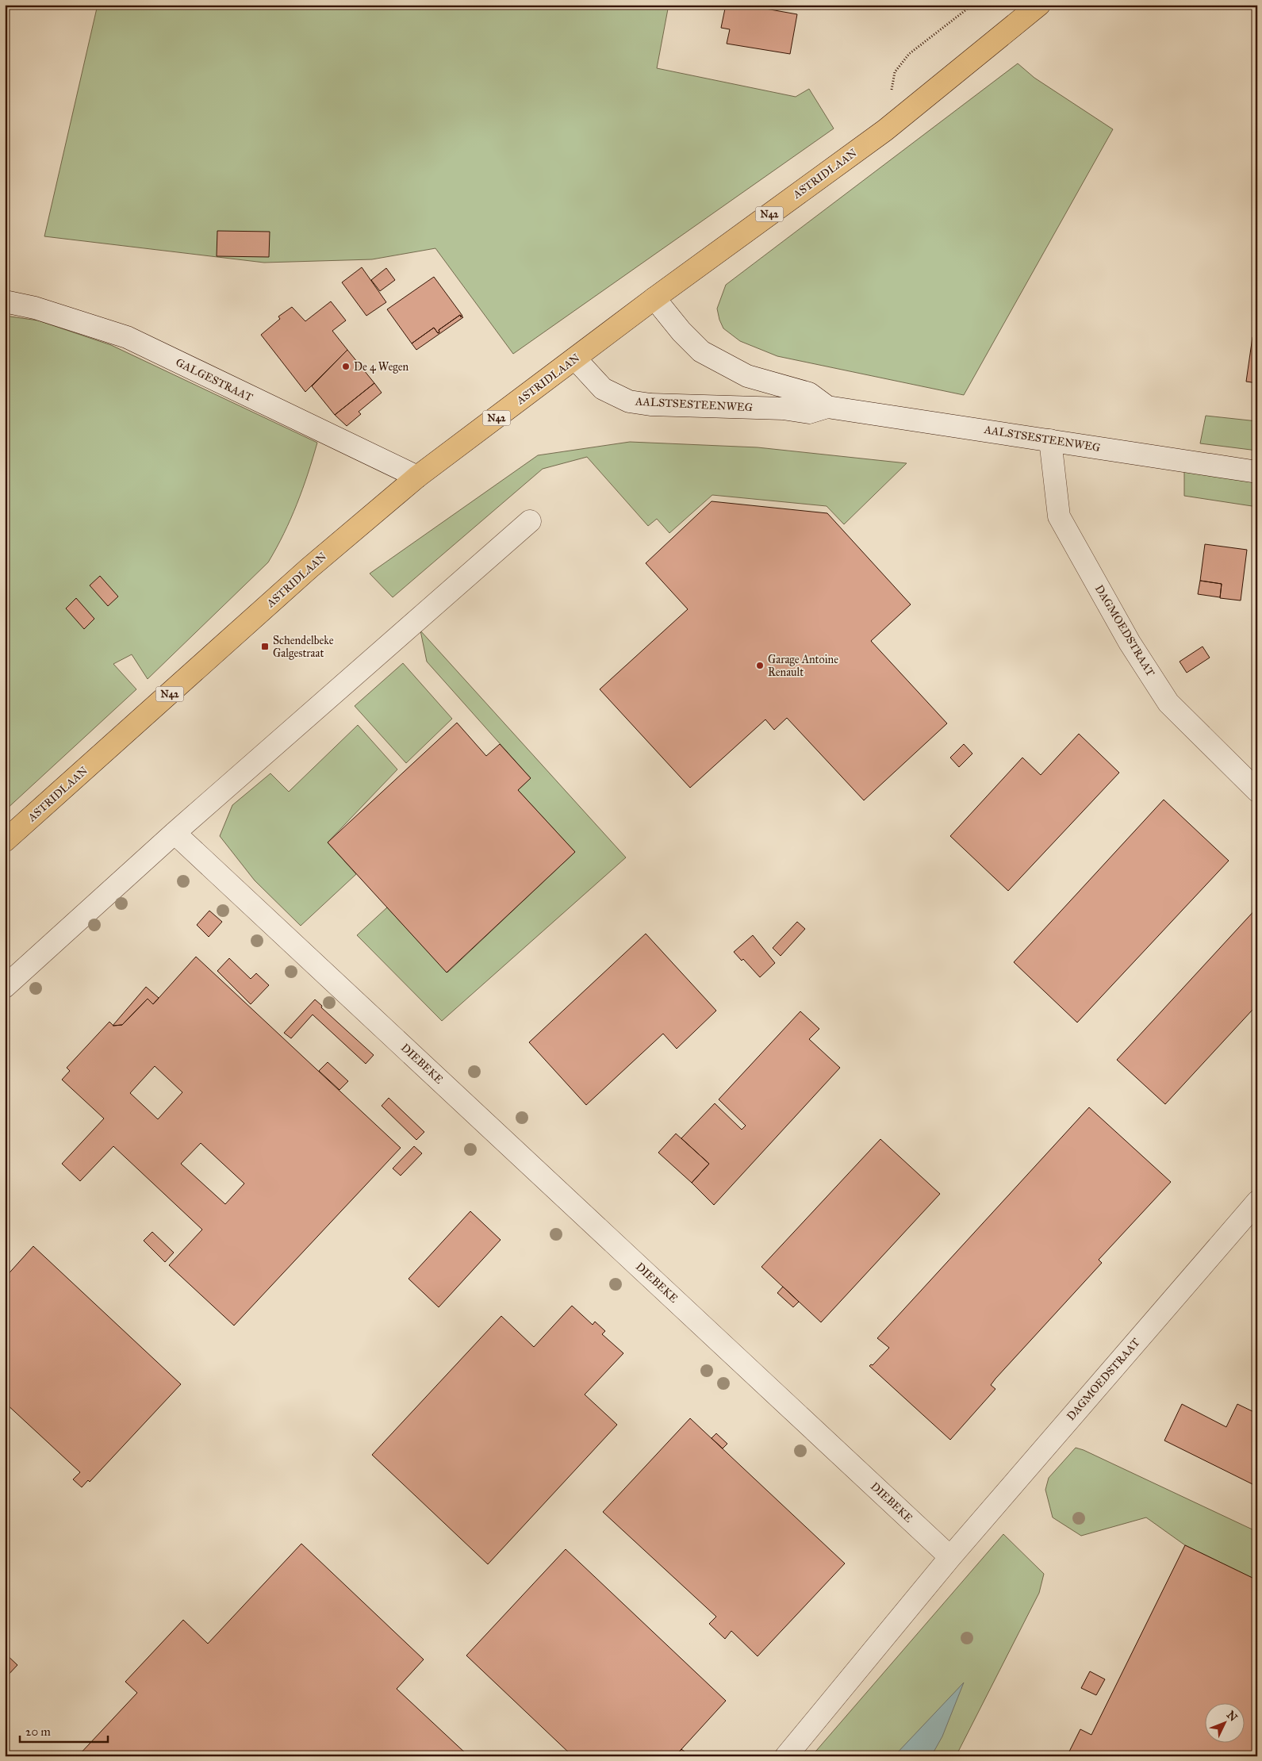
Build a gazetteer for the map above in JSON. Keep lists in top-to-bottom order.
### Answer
{
  "streets": {
    "main road": ["ASTRIDLAAN", "N42"],
    "street": [
      "GALGESTRAAT",
      "AALSTSESTEENWEG",
      "DAGMOEDSTRAAT",
      "DIEBEKE"
    ]
  },
  "crossings": [
    ["ASTRIDLAAN", "GALGESTRAAT"],
    ["ASTRIDLAAN", "AALSTSESTEENWEG"],
    ["AALSTSESTEENWEG", "DAGMOEDSTRAAT"],
    ["DAGMOEDSTRAAT", "DIEBEKE"]
  ],
  "places": {
    "other": ["De 4 Wegen", "Garage Antoine Renault"],
    "transit": ["Schendelbeke Galgestraat"]
  },
  "scale_bar": "20 m",
  "north": "top right"
}
